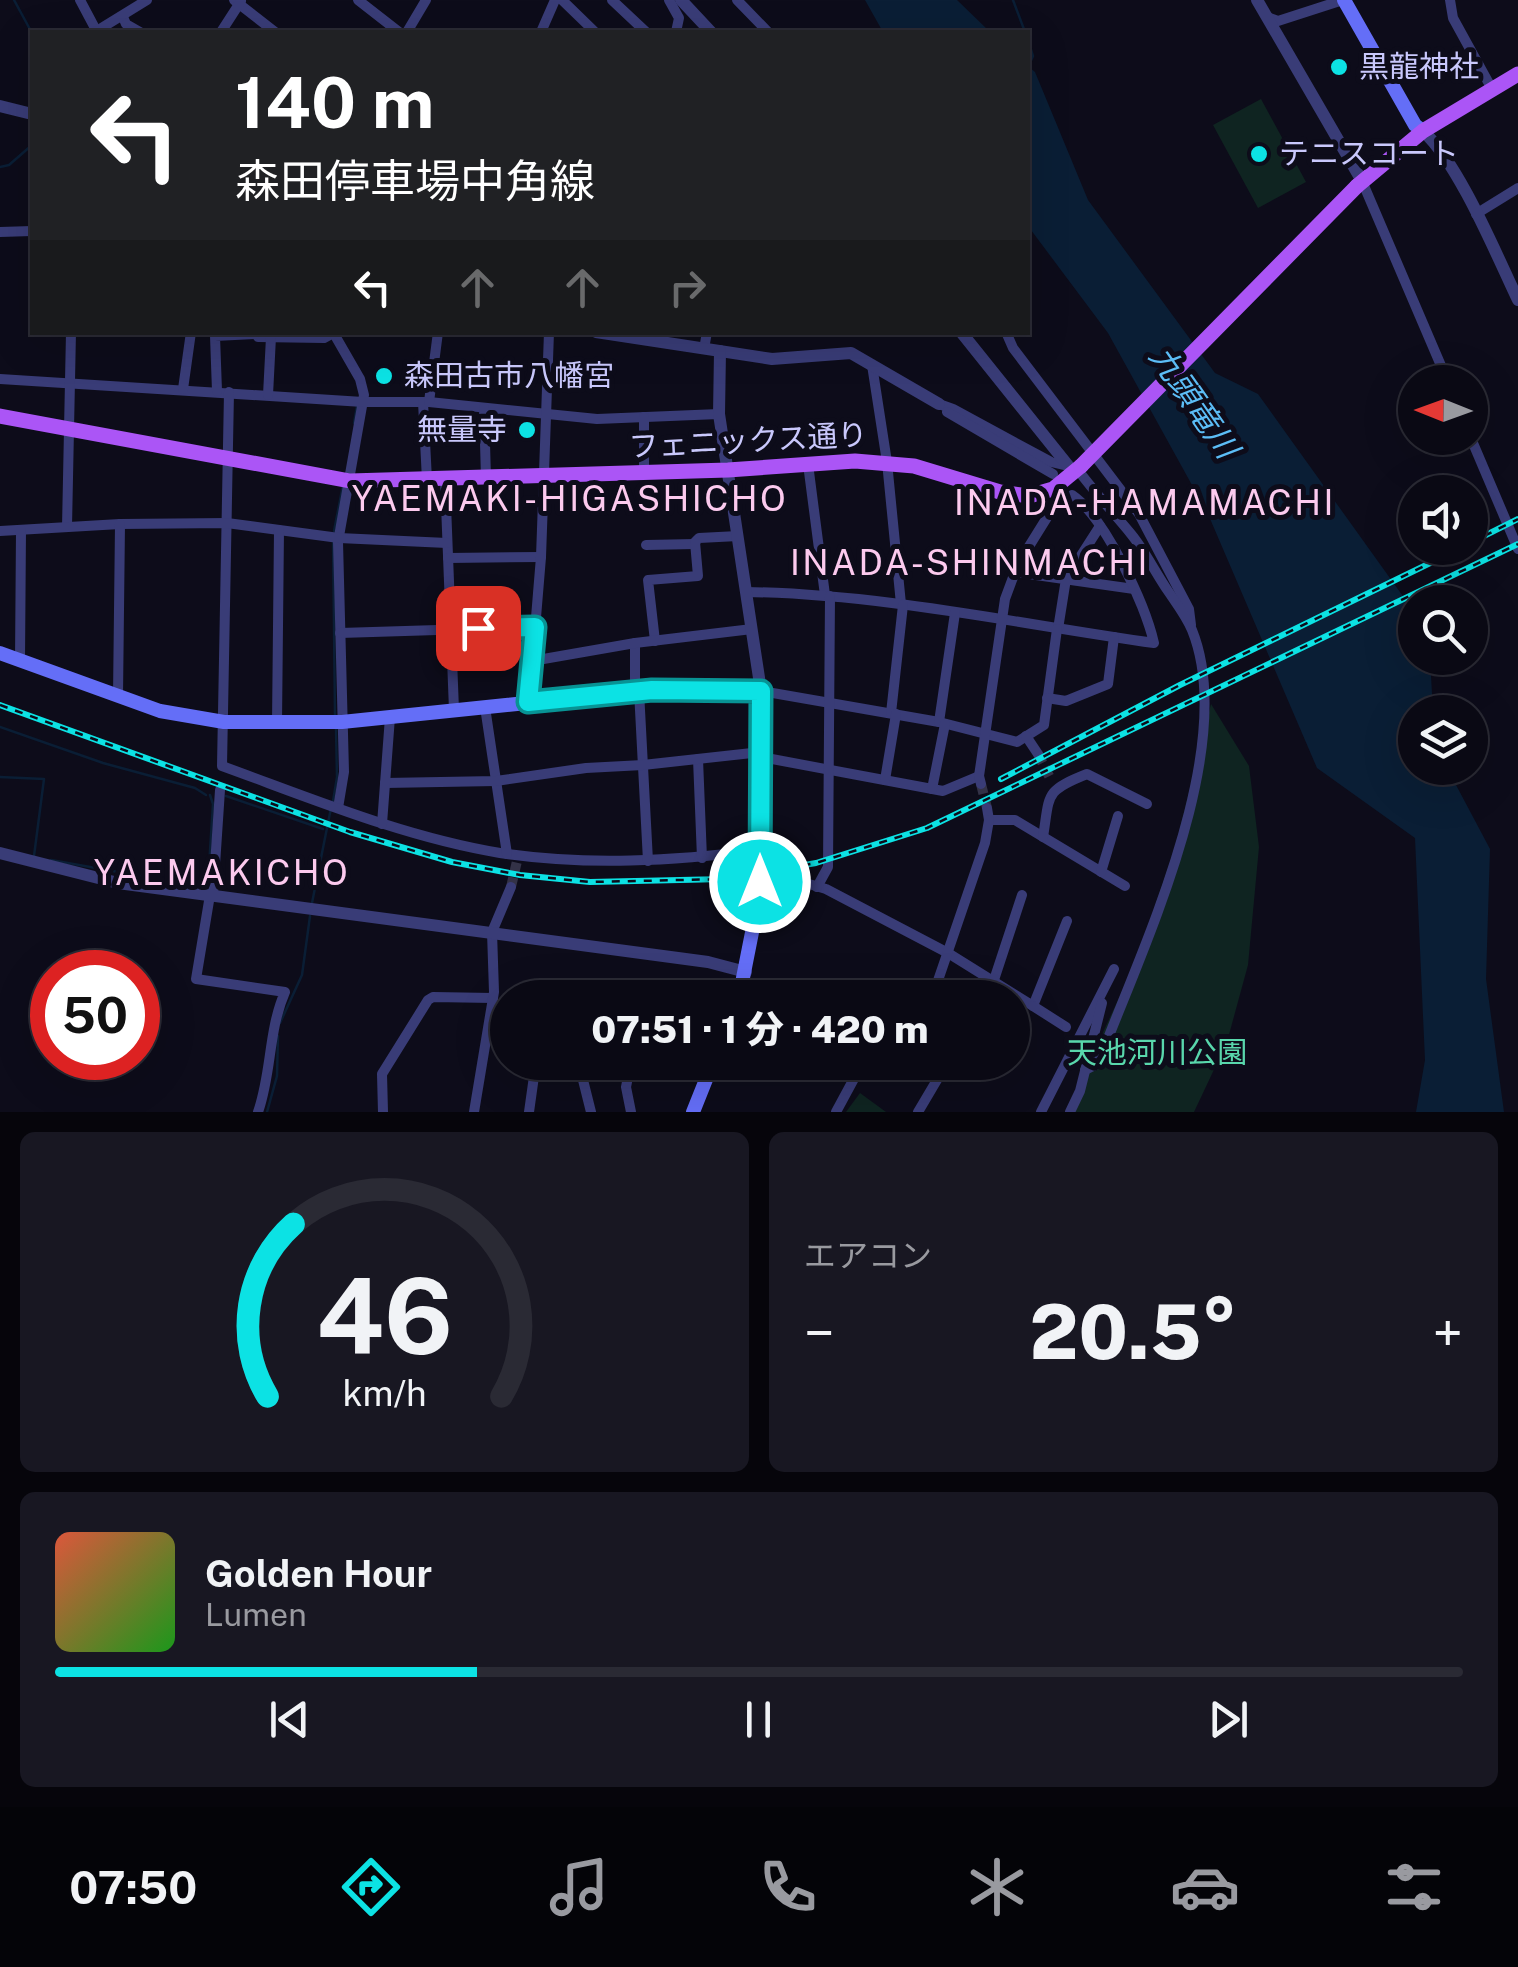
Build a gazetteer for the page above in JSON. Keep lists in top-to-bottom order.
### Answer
{
  "streets": {
    "main road": ["フェニックス通り"]
  },
  "districts": [
    "YAEMAKI-HIGASHICHO",
    "INADA-HAMAMACHI",
    "INADA-SHINMACHI",
    "YAEMAKICHO"
  ],
  "water": ["九頭竜川"],
  "parks": ["天池河川公園"],
  "places": [
    "黒龍神社",
    "テニスコート",
    "森田古市八幡宮",
    "無量寺"
  ],
  "north": "left",
  "page": {
    "turn": ["140 m", "森田停車場中角線"],
    "limit": "50",
    "trip": "07:51 · 1 分 · 420 m",
    "tile": "エアコン",
    "heat": ["−", "20.5°", "+"],
    "song": ["Golden Hour", "Lumen"],
    "tabs": "07:50",
    "gauge": ["46", "km/h"]
  }
}
